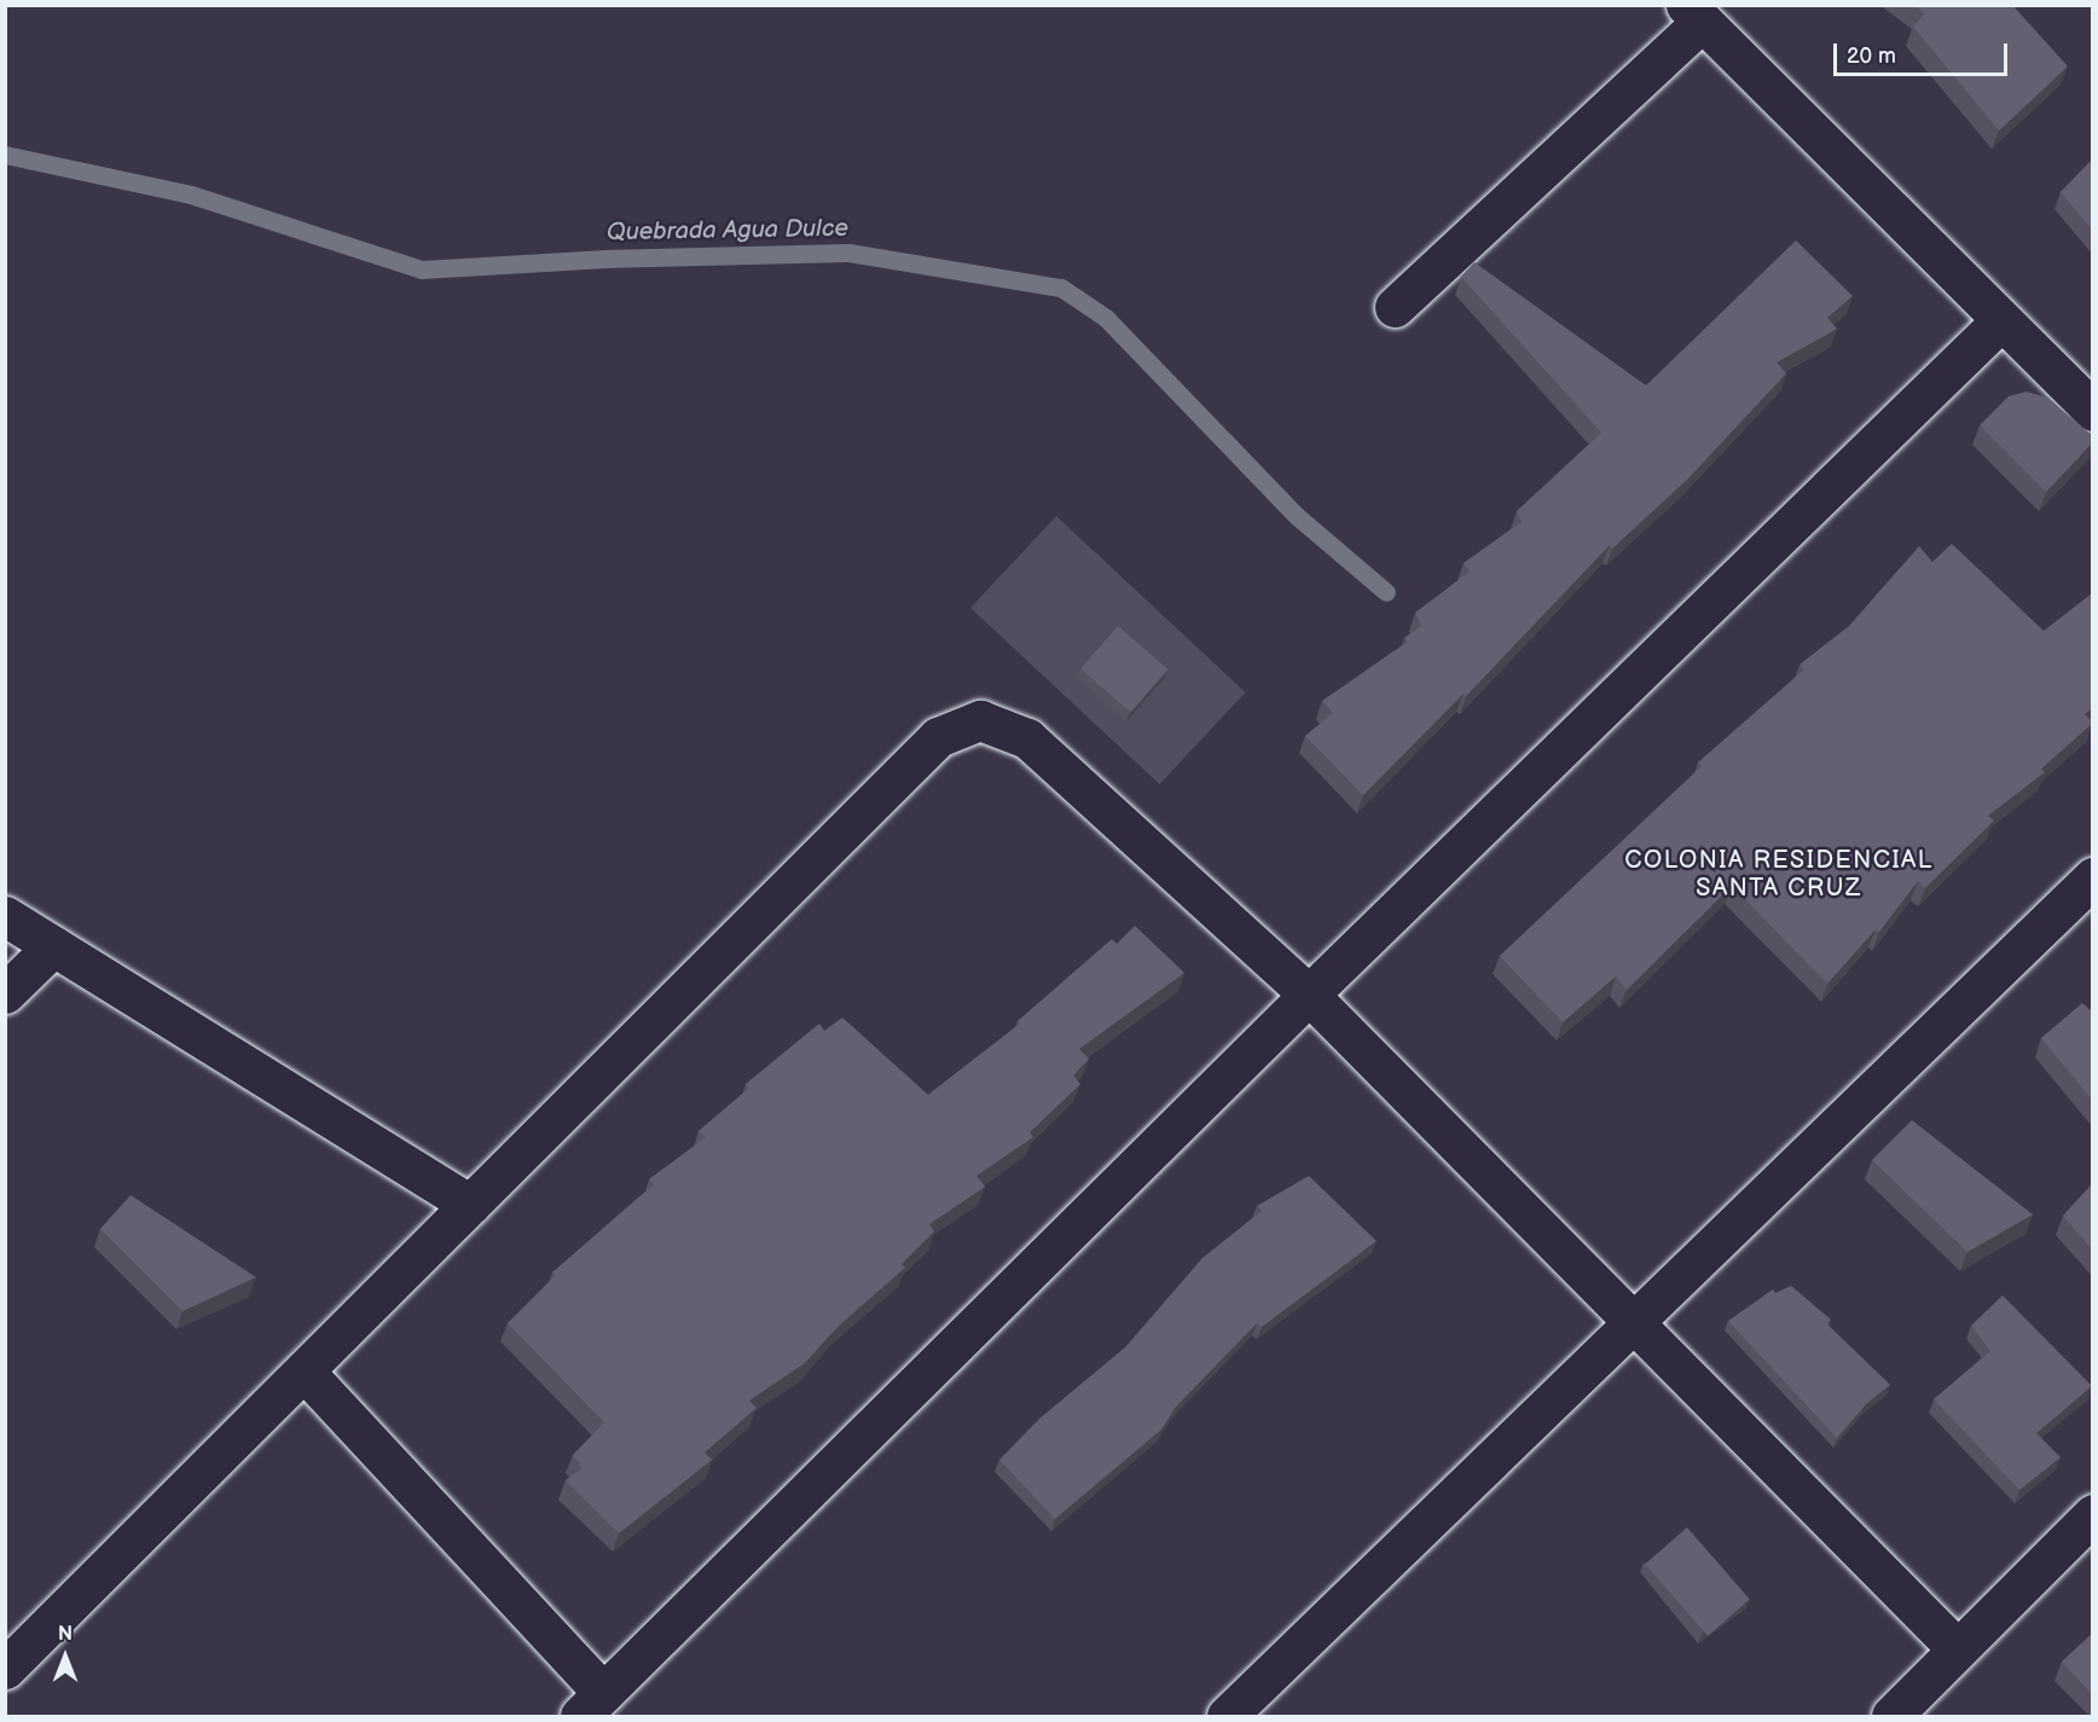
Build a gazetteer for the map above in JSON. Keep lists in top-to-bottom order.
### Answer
{
  "districts": ["COLONIA RESIDENCIAL SANTA CRUZ"],
  "water": ["Quebrada Agua Dulce"],
  "scale_bar": "20 m",
  "north": "top"
}
